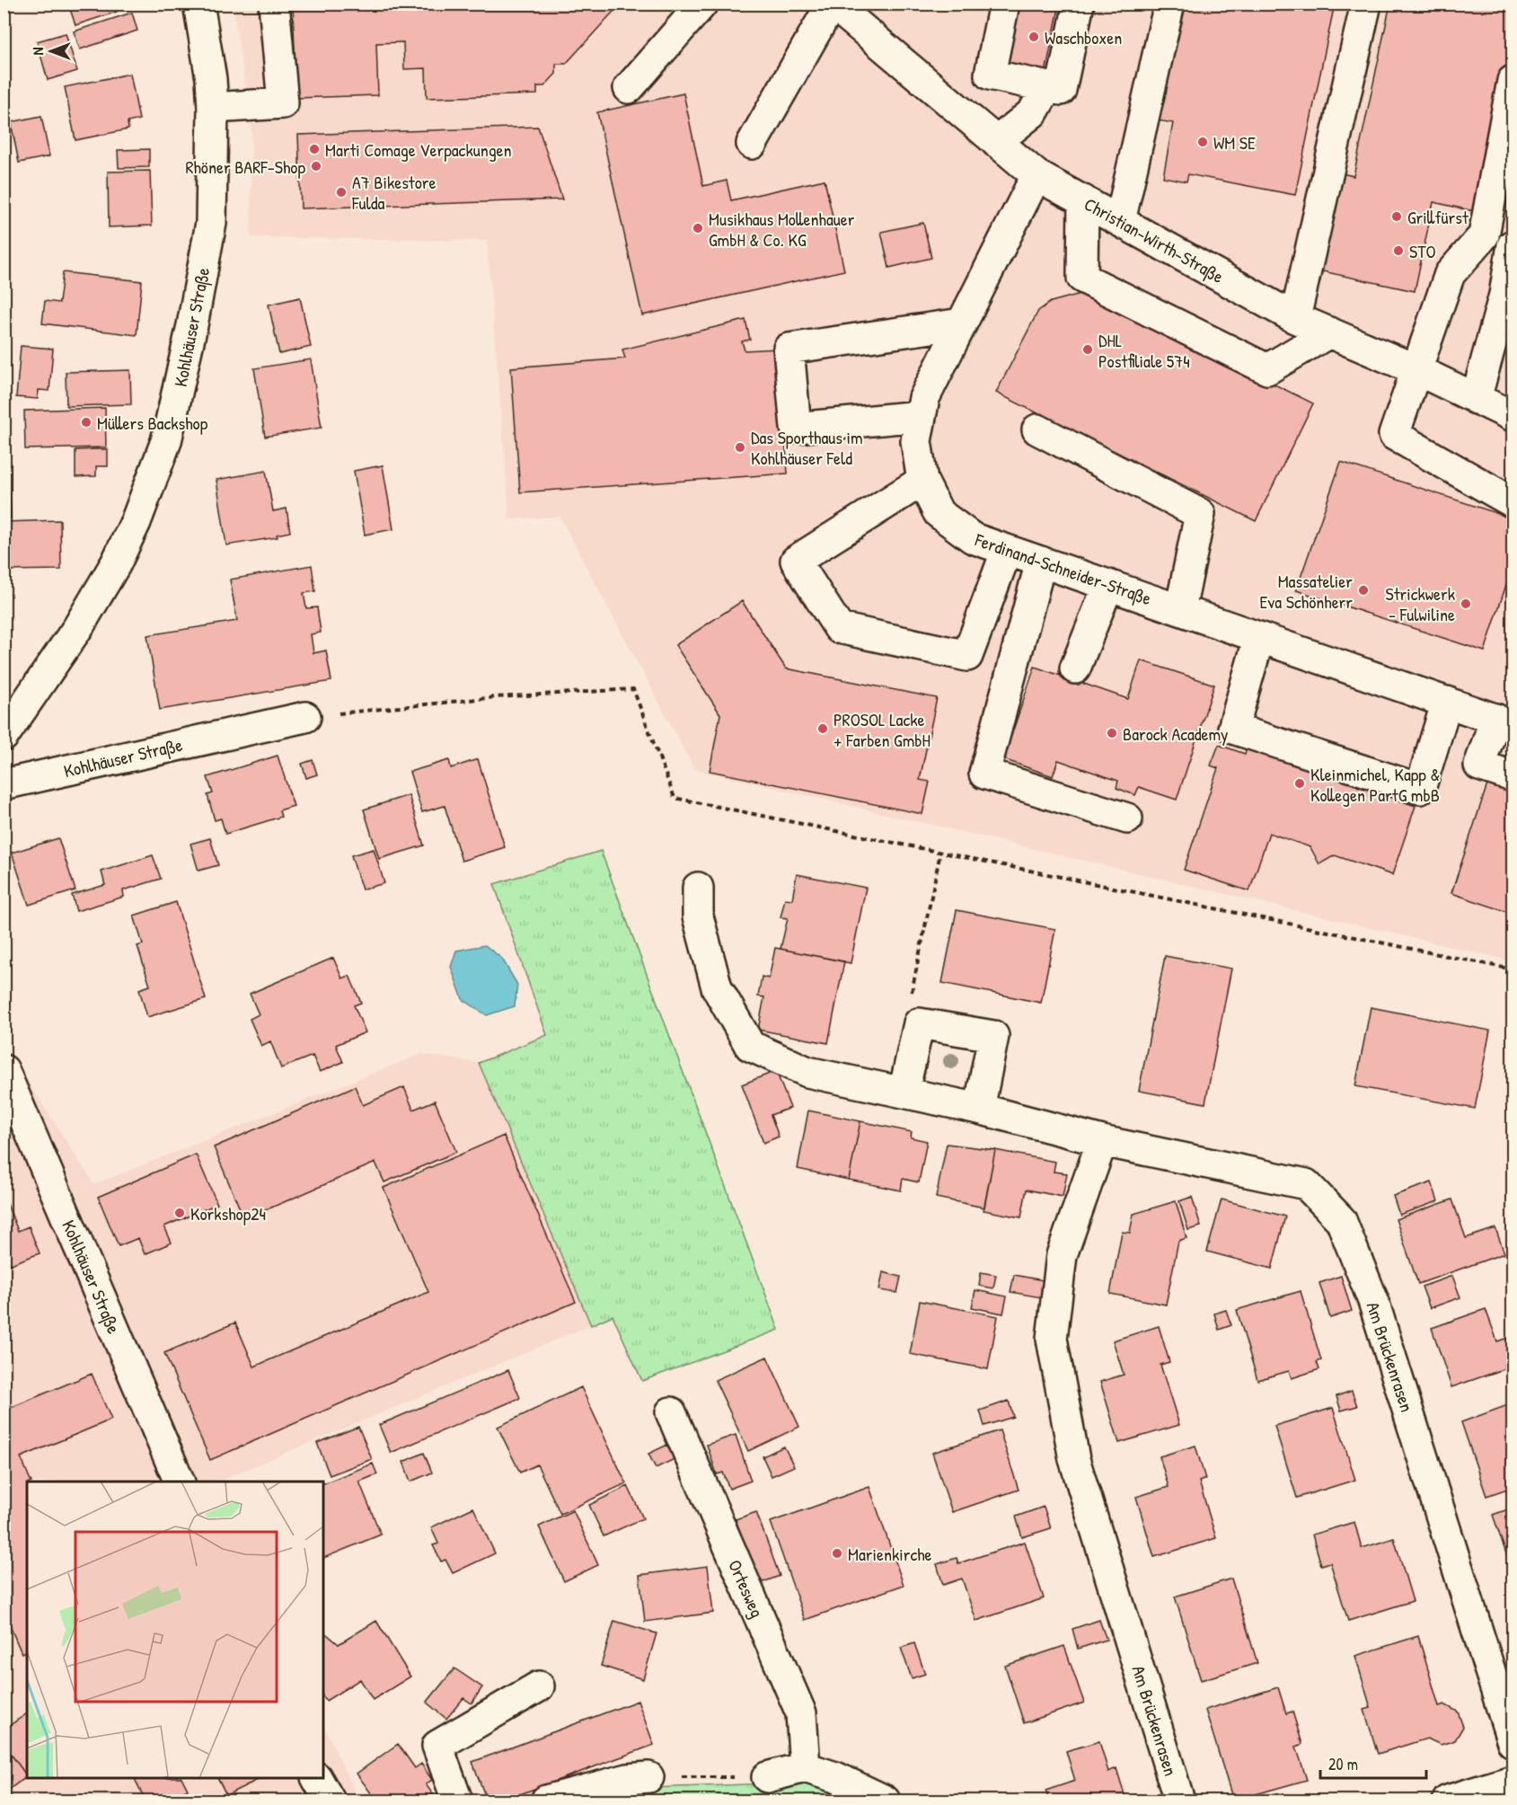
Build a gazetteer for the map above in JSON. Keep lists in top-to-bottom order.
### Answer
{
  "streets": {
    "street": [
      "Christian-Wirth-Straße",
      "Kohlhäuser Straße",
      "Ferdinand-Schneider-Straße",
      "Am Brückenrasen",
      "Ortesweg"
    ]
  },
  "crossings": [
    ["Christian-Wirth-Straße", "Ferdinand-Schneider-Straße"]
  ],
  "places": [
    "Waschboxen",
    "WM SE",
    "Marti Comage Verpackungen",
    "Rhöner BARF-Shop",
    "A7 Bikestore Fulda",
    "Grillfürst",
    "Musikhaus Mollenhauer GmbH & Co. KG",
    "STO",
    "DHL Postfiliale 574",
    "Müllers Backshop",
    "Das Sporthaus im Kohlhäuser Feld",
    "Massatelier Eva Schönherr",
    "Strickwerk - Fulwiline",
    "PROSOL Lacke + Farben GmbH",
    "Barock Academy",
    "Kleinmichel, Kapp & Kollegen PartG mbB",
    "Korkshop24",
    "Marienkirche"
  ],
  "scale_bar": "20 m",
  "north": "left"
}
